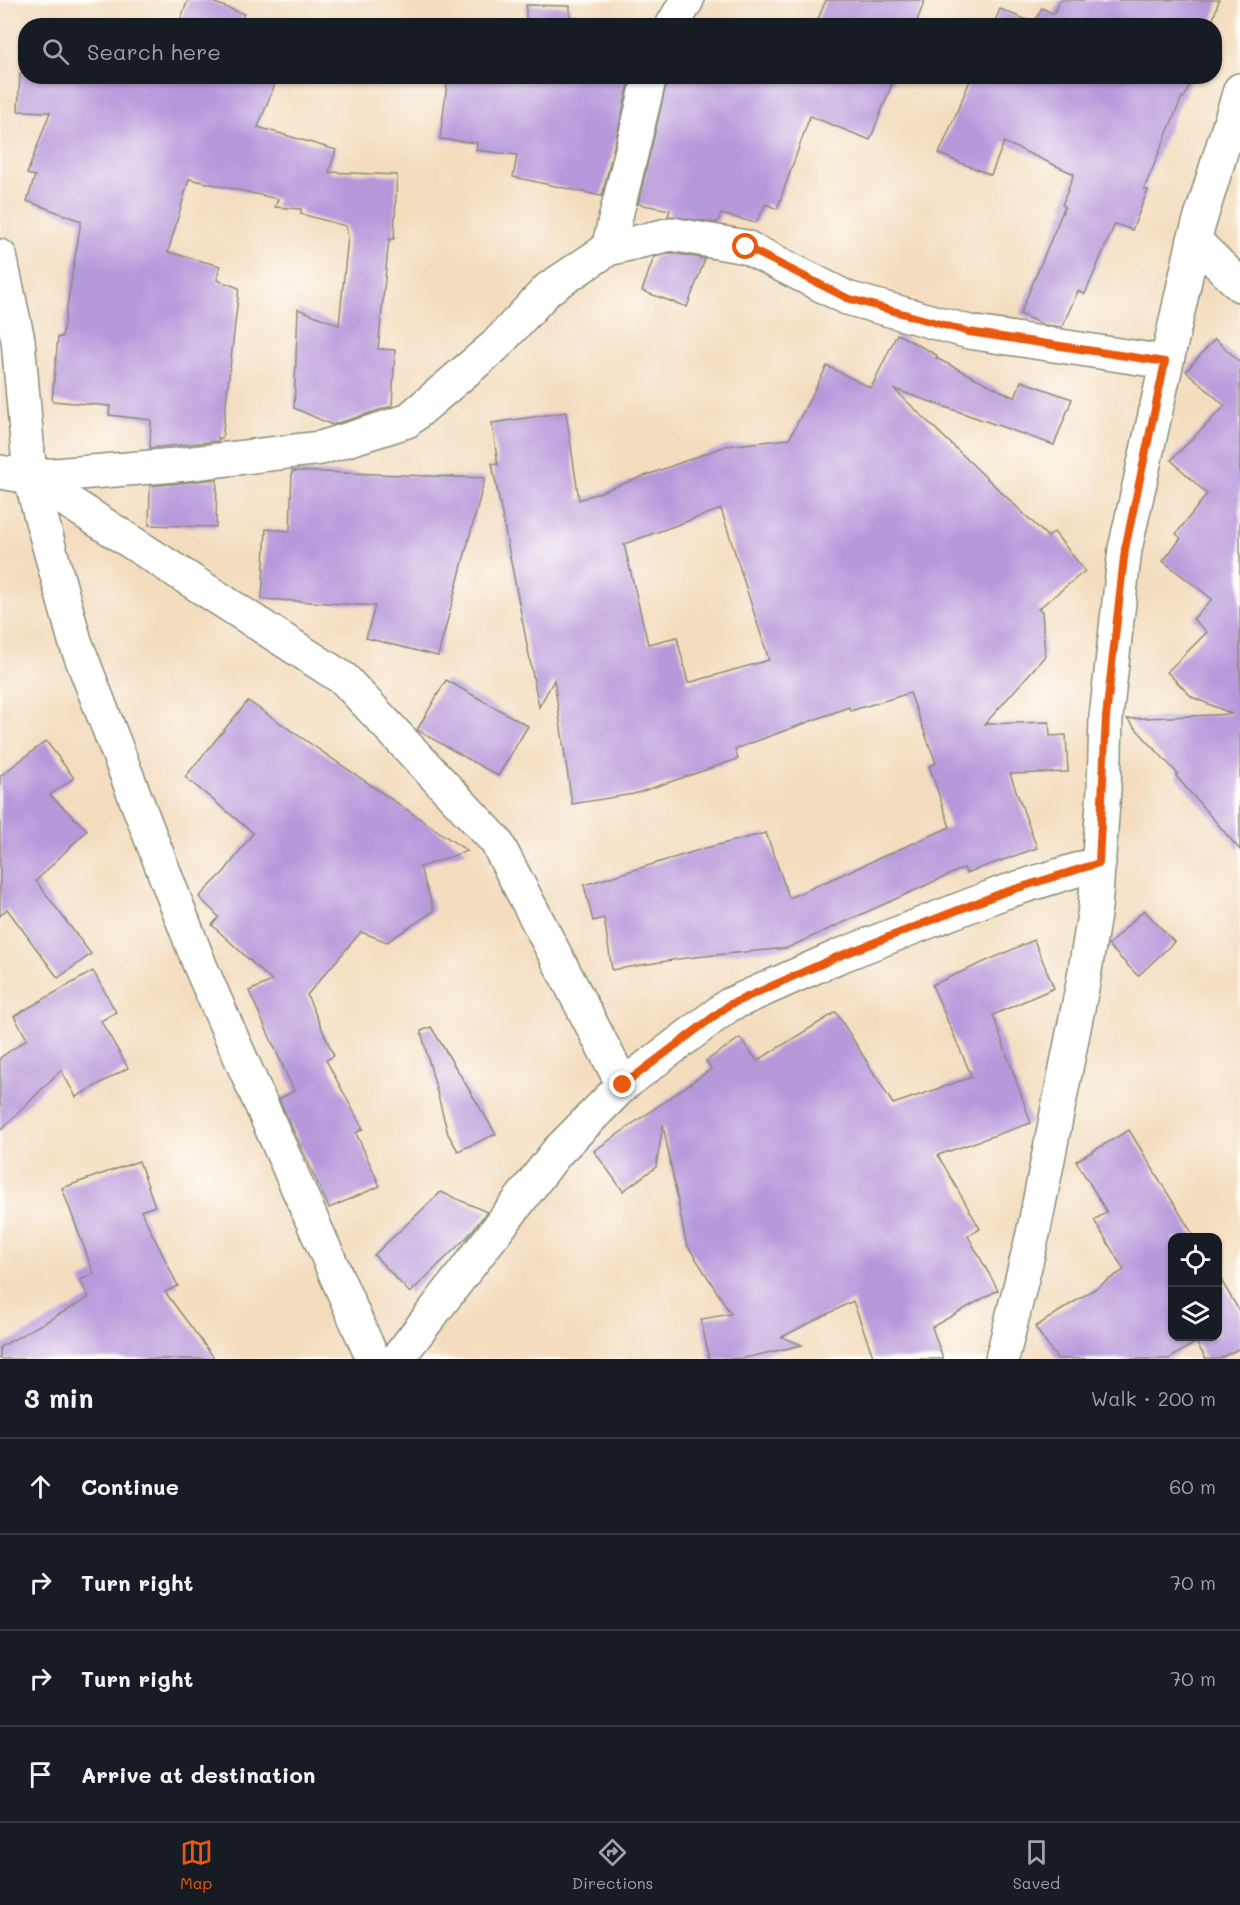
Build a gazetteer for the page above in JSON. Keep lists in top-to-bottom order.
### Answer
{
  "page": {
    "search": "Search here",
    "heading": ["3 min", "Walk · 200 m"],
    "list": [
      ["Continue", "60 m"],
      ["Turn right", "70 m"],
      ["Turn right", "70 m"],
      "Arrive at destination"
    ],
    "nav": ["Map", "Directions", "Saved"]
  }
}
